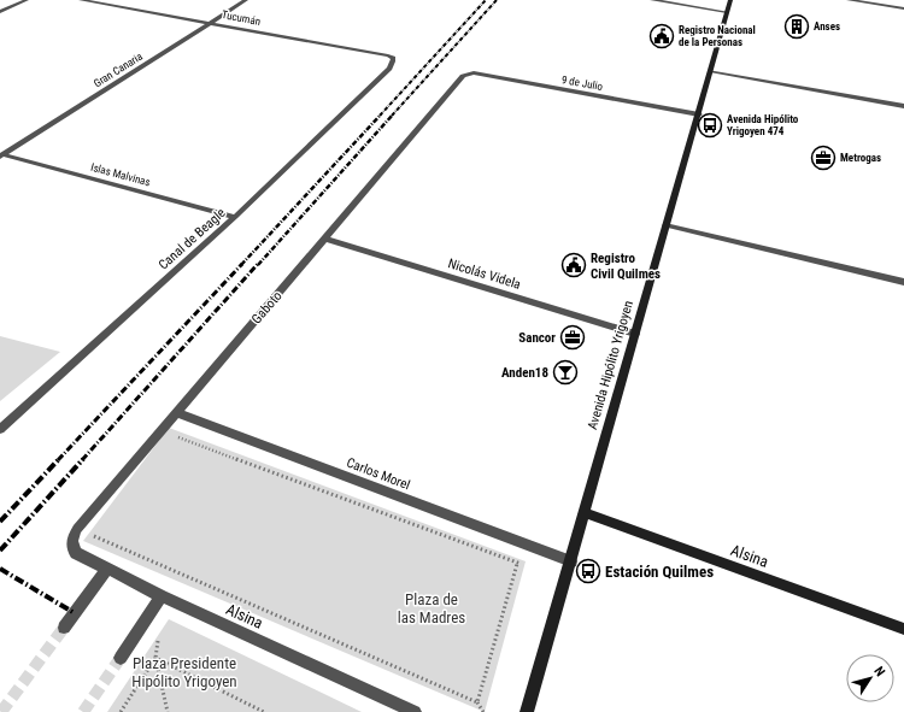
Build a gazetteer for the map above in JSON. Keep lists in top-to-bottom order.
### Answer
{
  "streets": {
    "main road": ["Avenida Hipólito Yrigoyen", "Alsina"],
    "street": [
      "Tucumán",
      "Gran Canaria",
      "9 de Julio",
      "Islas Malvinas",
      "Canal de Beagle",
      "Nicolás Videla",
      "Gaboto",
      "Carlos Morel"
    ]
  },
  "crossings": [
    ["Tucumán", "Gran Canaria"],
    ["Tucumán", "Canal de Beagle"],
    ["Gran Canaria", "Islas Malvinas"],
    ["9 de Julio", "Gaboto"],
    ["9 de Julio", "Avenida Hipólito Yrigoyen"],
    ["Islas Malvinas", "Canal de Beagle"],
    ["Nicolás Videla", "Gaboto"],
    ["Nicolás Videla", "Avenida Hipólito Yrigoyen"],
    ["Gaboto", "Carlos Morel"],
    ["Gaboto", "Alsina"],
    ["Avenida Hipólito Yrigoyen", "Carlos Morel"],
    ["Avenida Hipólito Yrigoyen", "Alsina"]
  ],
  "parks": ["Plaza de las Madres", "Plaza Presidente Hipólito Yrigoyen"],
  "places": {
    "building": ["Anses"],
    "public building": ["Registro Nacional de la Personas", "Registro Civil Quilmes"],
    "bus stop": ["Avenida Hipólito Yrigoyen 474", "Estación Quilmes"],
    "office": ["Metrogas", "Sancor"],
    "bar": ["Anden18"]
  },
  "north": "top right"
}
